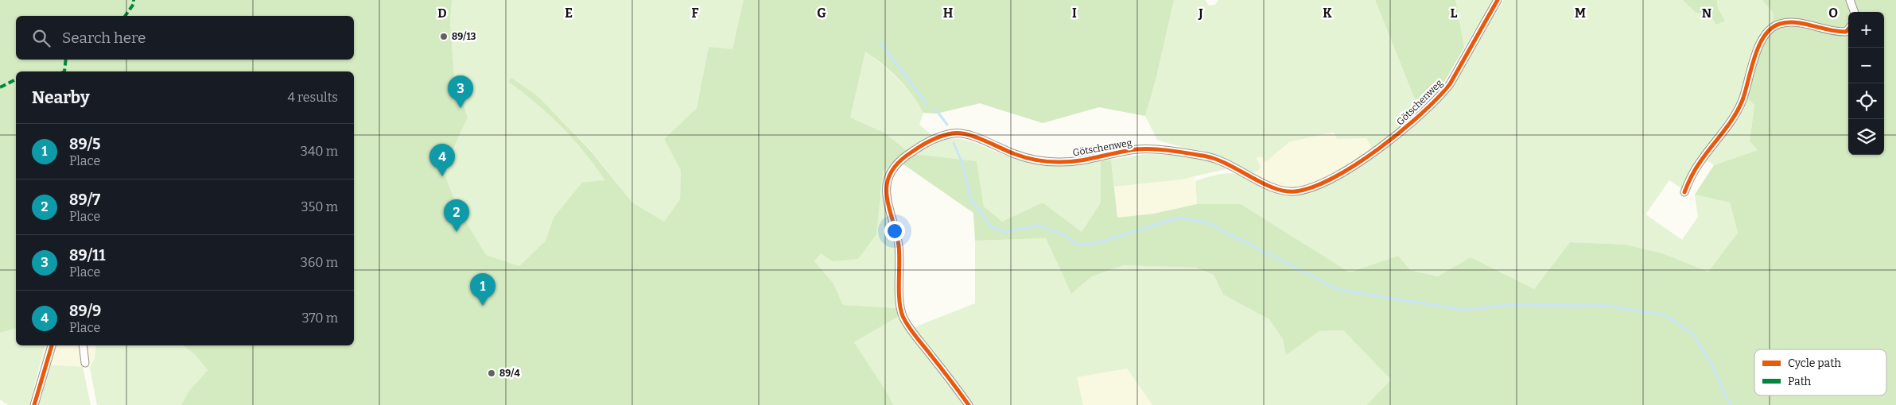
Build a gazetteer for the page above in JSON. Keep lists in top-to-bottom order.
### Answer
{
  "streets": {
    "street": ["Götschenweg"]
  },
  "places": ["89/13", "89/4"],
  "legend": ["Cycle path", "Path"],
  "page": {
    "map_buttons": ["+", "−"],
    "search": "Search here",
    "heading": ["Nearby", "4 results"],
    "pins": [
      "3",
      "4",
      "2",
      "1"
    ],
    "list": [
      {
        "mark": "1",
        "name": "89/5",
        "note": "Place",
        "value": "340 m"
      },
      {
        "mark": "2",
        "name": "89/7",
        "note": "Place",
        "value": "350 m"
      },
      {
        "mark": "3",
        "name": "89/11",
        "note": "Place",
        "value": "360 m"
      },
      {
        "mark": "4",
        "name": "89/9",
        "note": "Place",
        "value": "370 m"
      }
    ]
  },
  "grid": {
    "columns": [
      "D",
      "E",
      "F",
      "G",
      "H",
      "I",
      "J",
      "K",
      "L",
      "M",
      "N",
      "O"
    ]
  }
}
